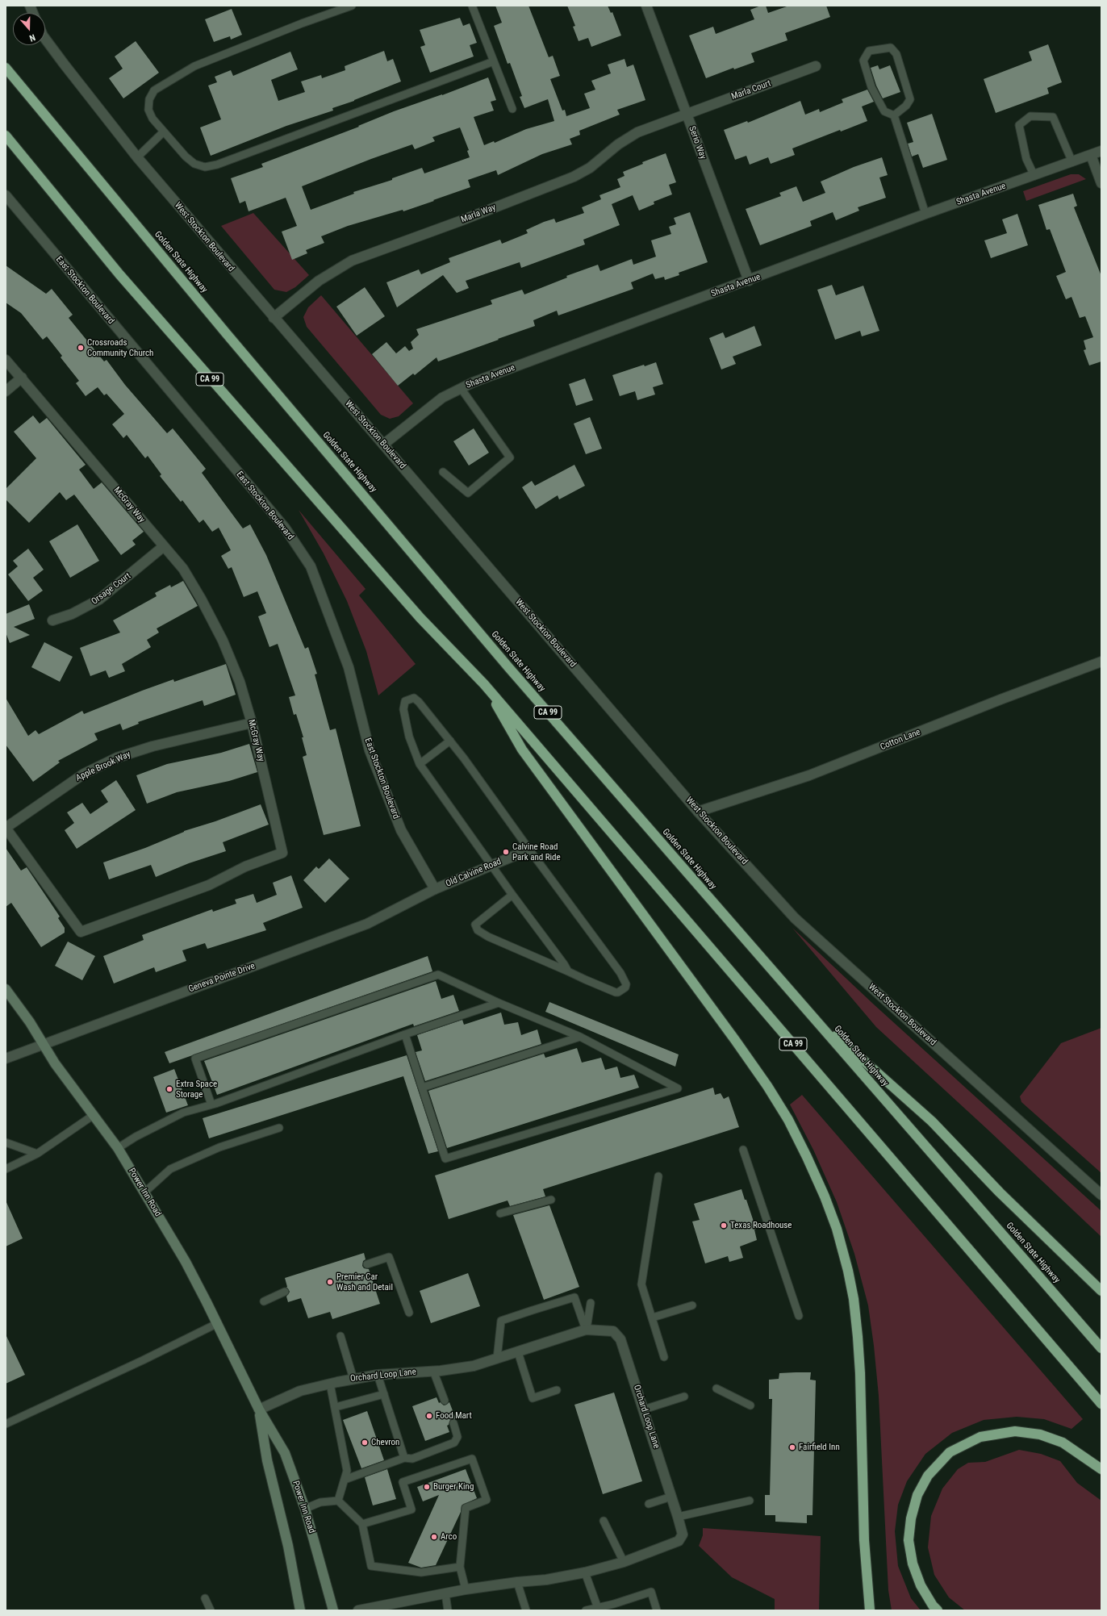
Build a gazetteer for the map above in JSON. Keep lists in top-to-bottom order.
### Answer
{
  "streets": {
    "highway": ["Golden State Highway", "CA 99"],
    "main road": ["Power Inn Road"],
    "street": [
      "Marla Court",
      "Serio Way",
      "Shasta Avenue",
      "Marla Way",
      "West Stockton Boulevard",
      "East Stockton Boulevard",
      "McGray Way",
      "Orsage Court",
      "Cotton Lane",
      "Apple Brook Way",
      "Old Calvine Road",
      "Geneva Pointe Drive",
      "Orchard Loop Lane"
    ]
  },
  "crossings": [
    ["Marla Court", "Serio Way"],
    ["Marla Court", "Marla Way"],
    ["Serio Way", "Shasta Avenue"],
    ["Serio Way", "Marla Way"],
    ["Shasta Avenue", "West Stockton Boulevard"],
    ["Marla Way", "West Stockton Boulevard"],
    ["West Stockton Boulevard", "Cotton Lane"],
    ["East Stockton Boulevard", "Old Calvine Road"],
    ["East Stockton Boulevard", "Geneva Pointe Drive"],
    ["McGray Way", "Orsage Court"],
    ["McGray Way", "Apple Brook Way"],
    ["Old Calvine Road", "Geneva Pointe Drive"],
    ["Geneva Pointe Drive", "Power Inn Road"],
    ["Power Inn Road", "Orchard Loop Lane"]
  ],
  "places": [
    "Crossroads Community Church",
    "Calvine Road Park and Ride",
    "Extra Space Storage",
    "Texas Roadhouse",
    "Premier Car Wash and Detail",
    "Food Mart",
    "Chevron",
    "Fairfield Inn",
    "Burger King",
    "Arco"
  ],
  "north": "bottom"
}
